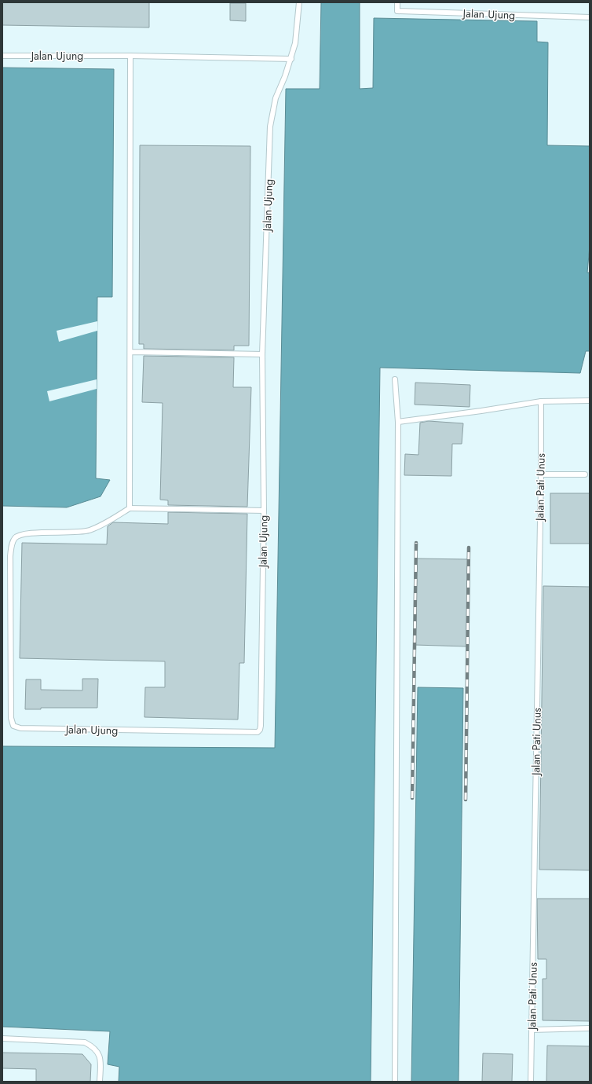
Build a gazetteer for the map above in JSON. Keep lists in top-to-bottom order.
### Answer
{
  "streets": {
    "lane": ["Jalan Ujung", "Jalan Pati Unus"]
  }
}
